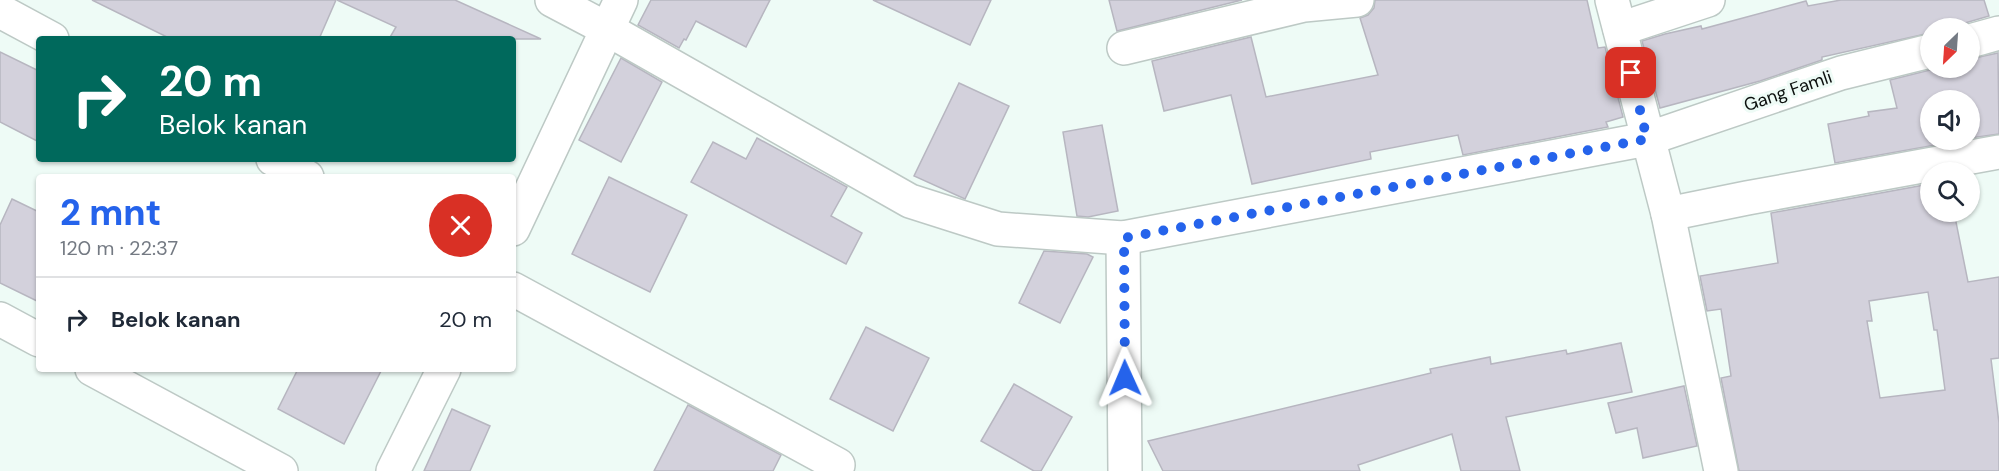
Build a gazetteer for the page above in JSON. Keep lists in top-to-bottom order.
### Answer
{
  "streets": {
    "street": ["Gang Famli"]
  },
  "north": "bottom left",
  "page": {
    "turn": ["20 m", "Belok kanan"],
    "heading": ["2 mnt", "120 m · 22:37"],
    "list": [
      {
        "name": "Belok kanan",
        "value": "20 m"
      }
    ]
  }
}
